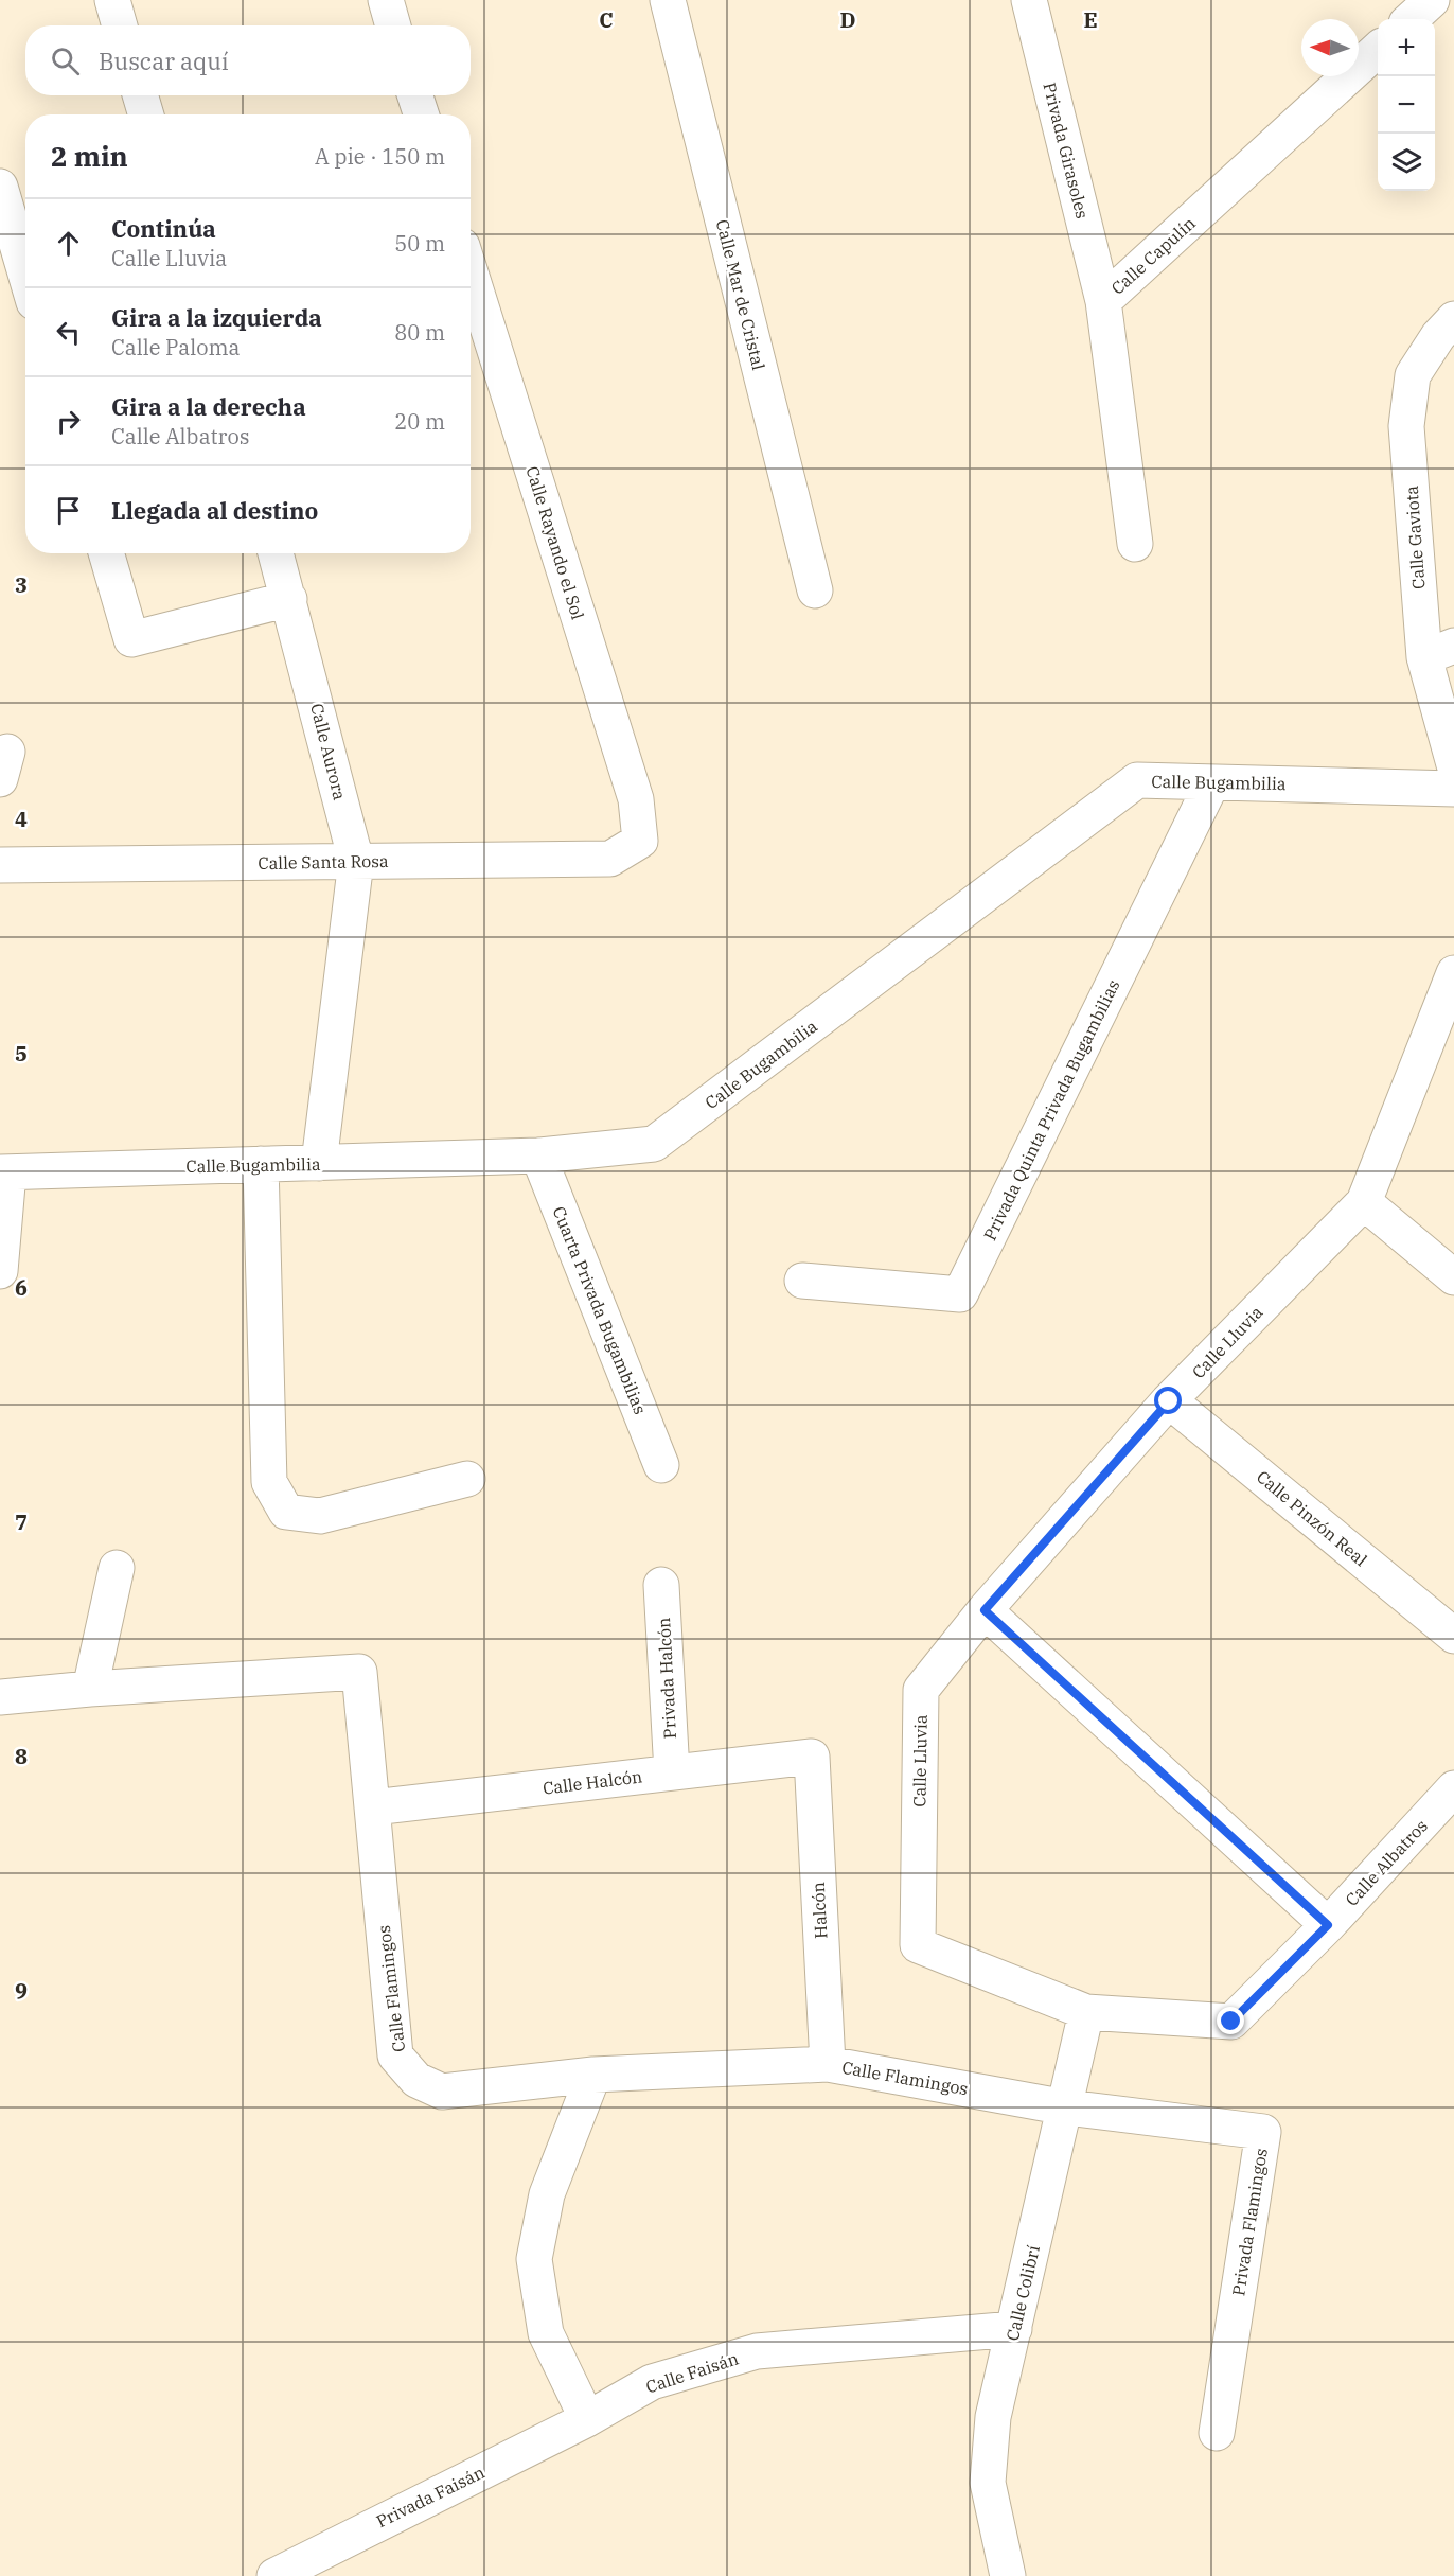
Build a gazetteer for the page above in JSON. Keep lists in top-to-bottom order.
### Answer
{
  "streets": {
    "street": [
      "Privada Girasoles",
      "Calle Capulín",
      "Calle Mar de Cristal",
      "Calle Gaviota",
      "Calle Rayando el Sol",
      "Calle Aurora",
      "Calle Bugambilia",
      "Calle Santa Rosa",
      "Privada Quinta Privada Bugambilias",
      "Cuarta Privada Bugambilias",
      "Calle Lluvia",
      "Calle Pinzón Real",
      "Privada Halcón",
      "Calle Halcón",
      "Calle Albatros",
      "Halcón",
      "Calle Flamingos",
      "Privada Flamingos",
      "Calle Colibrí",
      "Calle Faisán",
      "Privada Faisán"
    ]
  },
  "crossings": [
    ["Privada Girasoles", "Calle Capulín"],
    ["Calle Rayando el Sol", "Calle Santa Rosa"],
    ["Calle Aurora", "Calle Bugambilia"],
    ["Calle Aurora", "Calle Santa Rosa"],
    ["Calle Bugambilia", "Privada Quinta Privada Bugambilias"],
    ["Calle Bugambilia", "Cuarta Privada Bugambilias"],
    ["Calle Lluvia", "Calle Pinzón Real"],
    ["Calle Lluvia", "Calle Albatros"],
    ["Calle Lluvia", "Calle Colibrí"],
    ["Privada Halcón", "Calle Halcón"],
    ["Calle Halcón", "Halcón"],
    ["Calle Halcón", "Calle Flamingos"],
    ["Calle Albatros", "Calle Colibrí"],
    ["Halcón", "Calle Flamingos"],
    ["Calle Flamingos", "Privada Flamingos"],
    ["Calle Flamingos", "Calle Colibrí"],
    ["Privada Flamingos", "Calle Colibrí"],
    ["Calle Colibrí", "Calle Faisán"],
    ["Calle Faisán", "Privada Faisán"]
  ],
  "north": "left",
  "page": {
    "map_buttons": ["+", "−"],
    "search": "Buscar aquí",
    "heading": ["2 min", "A pie · 150 m"],
    "list": [
      ["Continúa", "Calle Lluvia", "50 m"],
      ["Gira a la izquierda", "Calle Paloma", "80 m"],
      ["Gira a la derecha", "Calle Albatros", "20 m"],
      "Llegada al destino"
    ]
  },
  "grid": {
    "columns": ["C", "D", "E"],
    "rows": [
      "3",
      "4",
      "5",
      "6",
      "7",
      "8",
      "9"
    ]
  }
}
